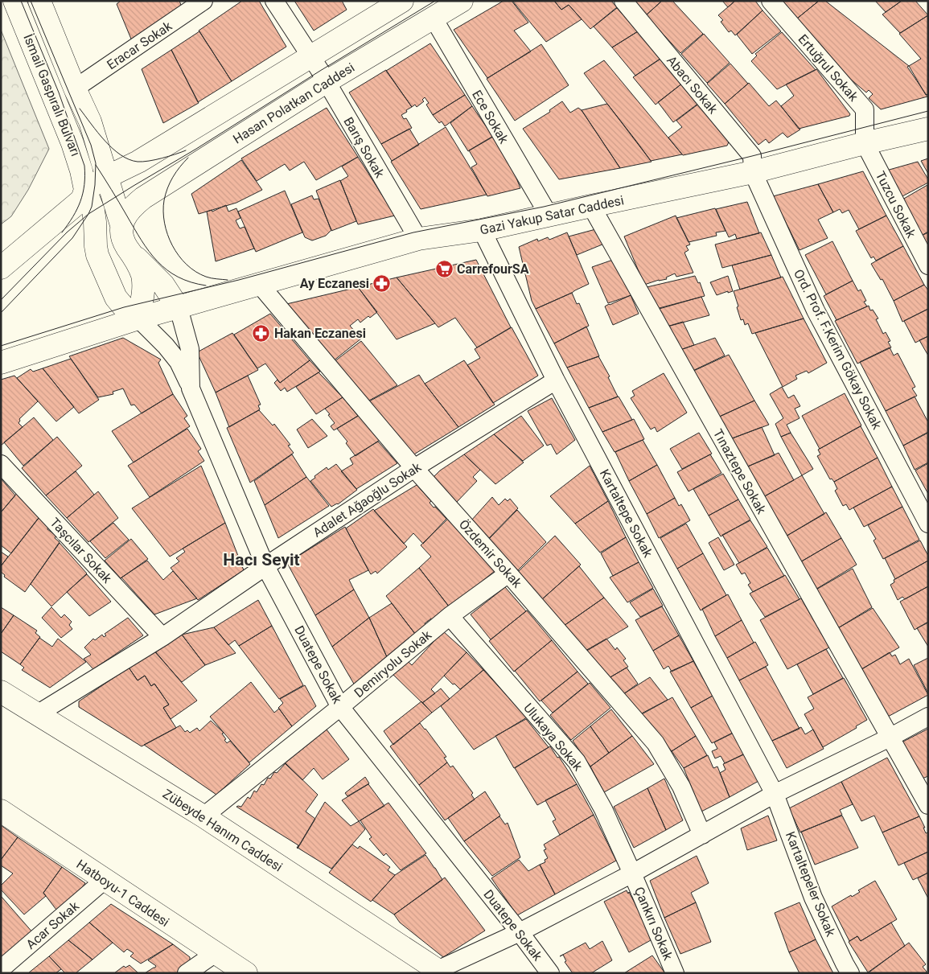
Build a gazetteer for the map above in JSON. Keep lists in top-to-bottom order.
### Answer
{
  "streets": {
    "main road": [
      "İsmail Gaspıralı Bulvarı",
      "Hasan Polatkan Caddesi",
      "Gazi Yakup Satar Caddesi",
      "Zübeyde Hanım Caddesi",
      "Hatboyu-1 Caddesi"
    ],
    "street": [
      "Eracar Sokak",
      "Ertuğrul Sokak",
      "Abacı Sokak",
      "Ece Sokak",
      "Barış Sokak",
      "Tuzcu Sokak",
      "Ord. Prof. F.Kerim Gökay Sokak",
      "Tınaztepe Sokak",
      "Adalet Ağaoğlu Sokak",
      "Kartaltepe Sokak",
      "Taşcılar Sokak",
      "Özdemir Sokak",
      "Demiryolu Sokak",
      "Duatepe Sokak",
      "Ulukaya Sokak",
      "Kartaltepeler Sokak",
      "Çankırı Sokak",
      "Acar Sokak"
    ]
  },
  "crossings": [
    ["Ertuğrul Sokak", "Tuzcu Sokak"],
    ["Ertuğrul Sokak", "Gazi Yakup Satar Caddesi"],
    ["Abacı Sokak", "Gazi Yakup Satar Caddesi"],
    ["Abacı Sokak", "Ord. Prof. F.Kerim Gökay Sokak"],
    ["İsmail Gaspıralı Bulvarı", "Gazi Yakup Satar Caddesi"],
    ["Hasan Polatkan Caddesi", "Ece Sokak"],
    ["Hasan Polatkan Caddesi", "Barış Sokak"],
    ["Ece Sokak", "Gazi Yakup Satar Caddesi"],
    ["Barış Sokak", "Gazi Yakup Satar Caddesi"],
    ["Tuzcu Sokak", "Gazi Yakup Satar Caddesi"],
    ["Gazi Yakup Satar Caddesi", "Ord. Prof. F.Kerim Gökay Sokak"],
    ["Gazi Yakup Satar Caddesi", "Tınaztepe Sokak"],
    ["Gazi Yakup Satar Caddesi", "Kartaltepe Sokak"],
    ["Gazi Yakup Satar Caddesi", "Özdemir Sokak"],
    ["Gazi Yakup Satar Caddesi", "Duatepe Sokak"],
    ["Adalet Ağaoğlu Sokak", "Kartaltepe Sokak"],
    ["Adalet Ağaoğlu Sokak", "Taşcılar Sokak"],
    ["Adalet Ağaoğlu Sokak", "Özdemir Sokak"],
    ["Adalet Ağaoğlu Sokak", "Duatepe Sokak"],
    ["Adalet Ağaoğlu Sokak", "Zübeyde Hanım Caddesi"],
    ["Kartaltepe Sokak", "Kartaltepeler Sokak"],
    ["Özdemir Sokak", "Demiryolu Sokak"],
    ["Demiryolu Sokak", "Duatepe Sokak"],
    ["Demiryolu Sokak", "Ulukaya Sokak"],
    ["Demiryolu Sokak", "Zübeyde Hanım Caddesi"],
    ["Ulukaya Sokak", "Çankırı Sokak"],
    ["Hatboyu-1 Caddesi", "Acar Sokak"]
  ],
  "districts": ["Hacı Seyit"],
  "places": {
    "supermarket": ["CarrefourSA"],
    "pharmacy": ["Ay Eczanesi", "Hakan Eczanesi"]
  }
}
